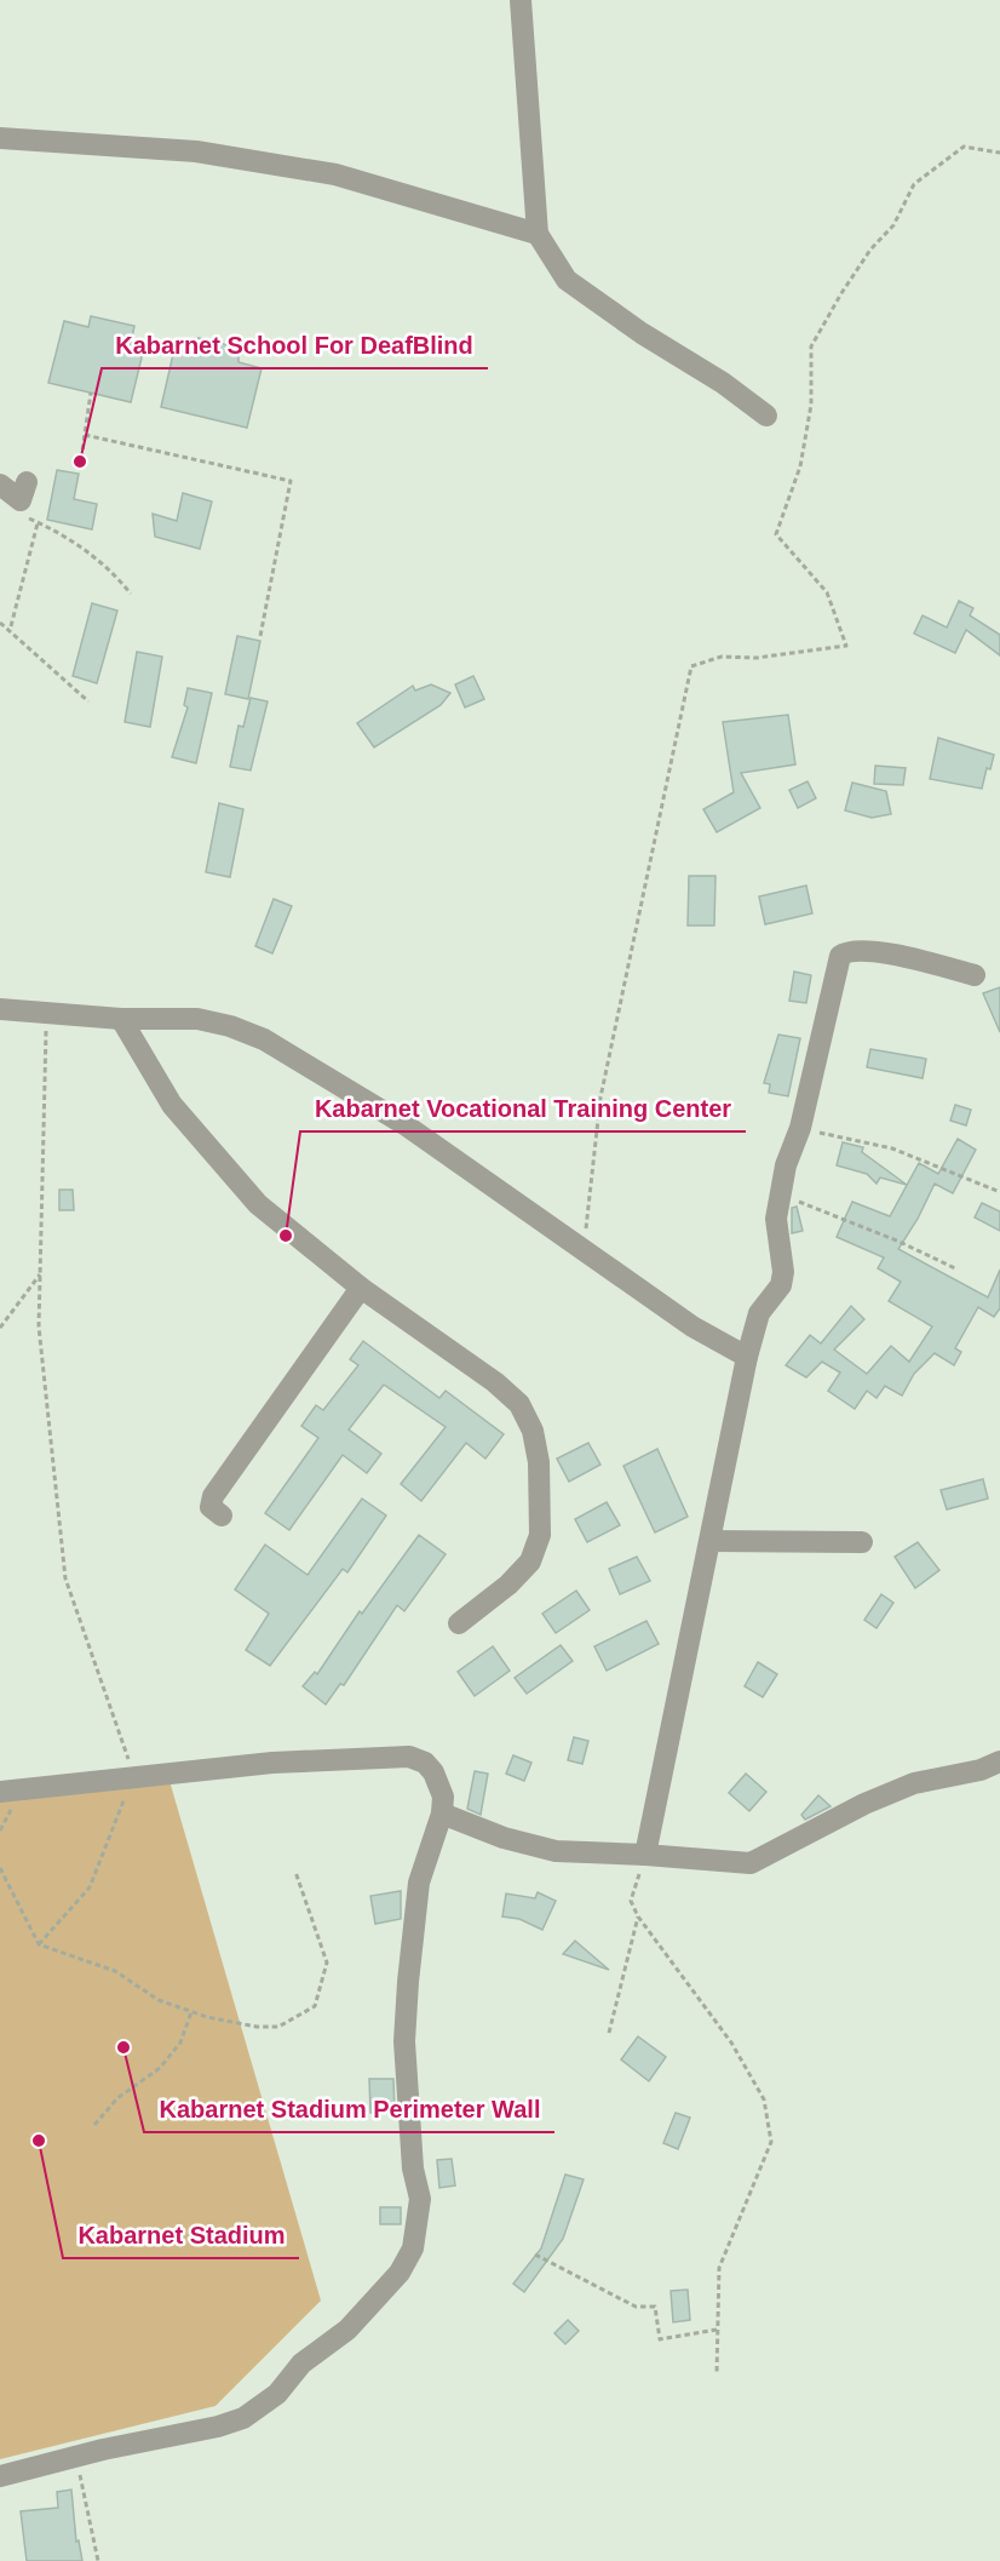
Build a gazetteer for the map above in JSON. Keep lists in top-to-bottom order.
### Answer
{
  "places": [
    "Kabarnet School For DeafBlind",
    "Kabarnet Vocational Training Center",
    "Kabarnet Stadium Perimeter Wall",
    "Kabarnet Stadium"
  ]
}
